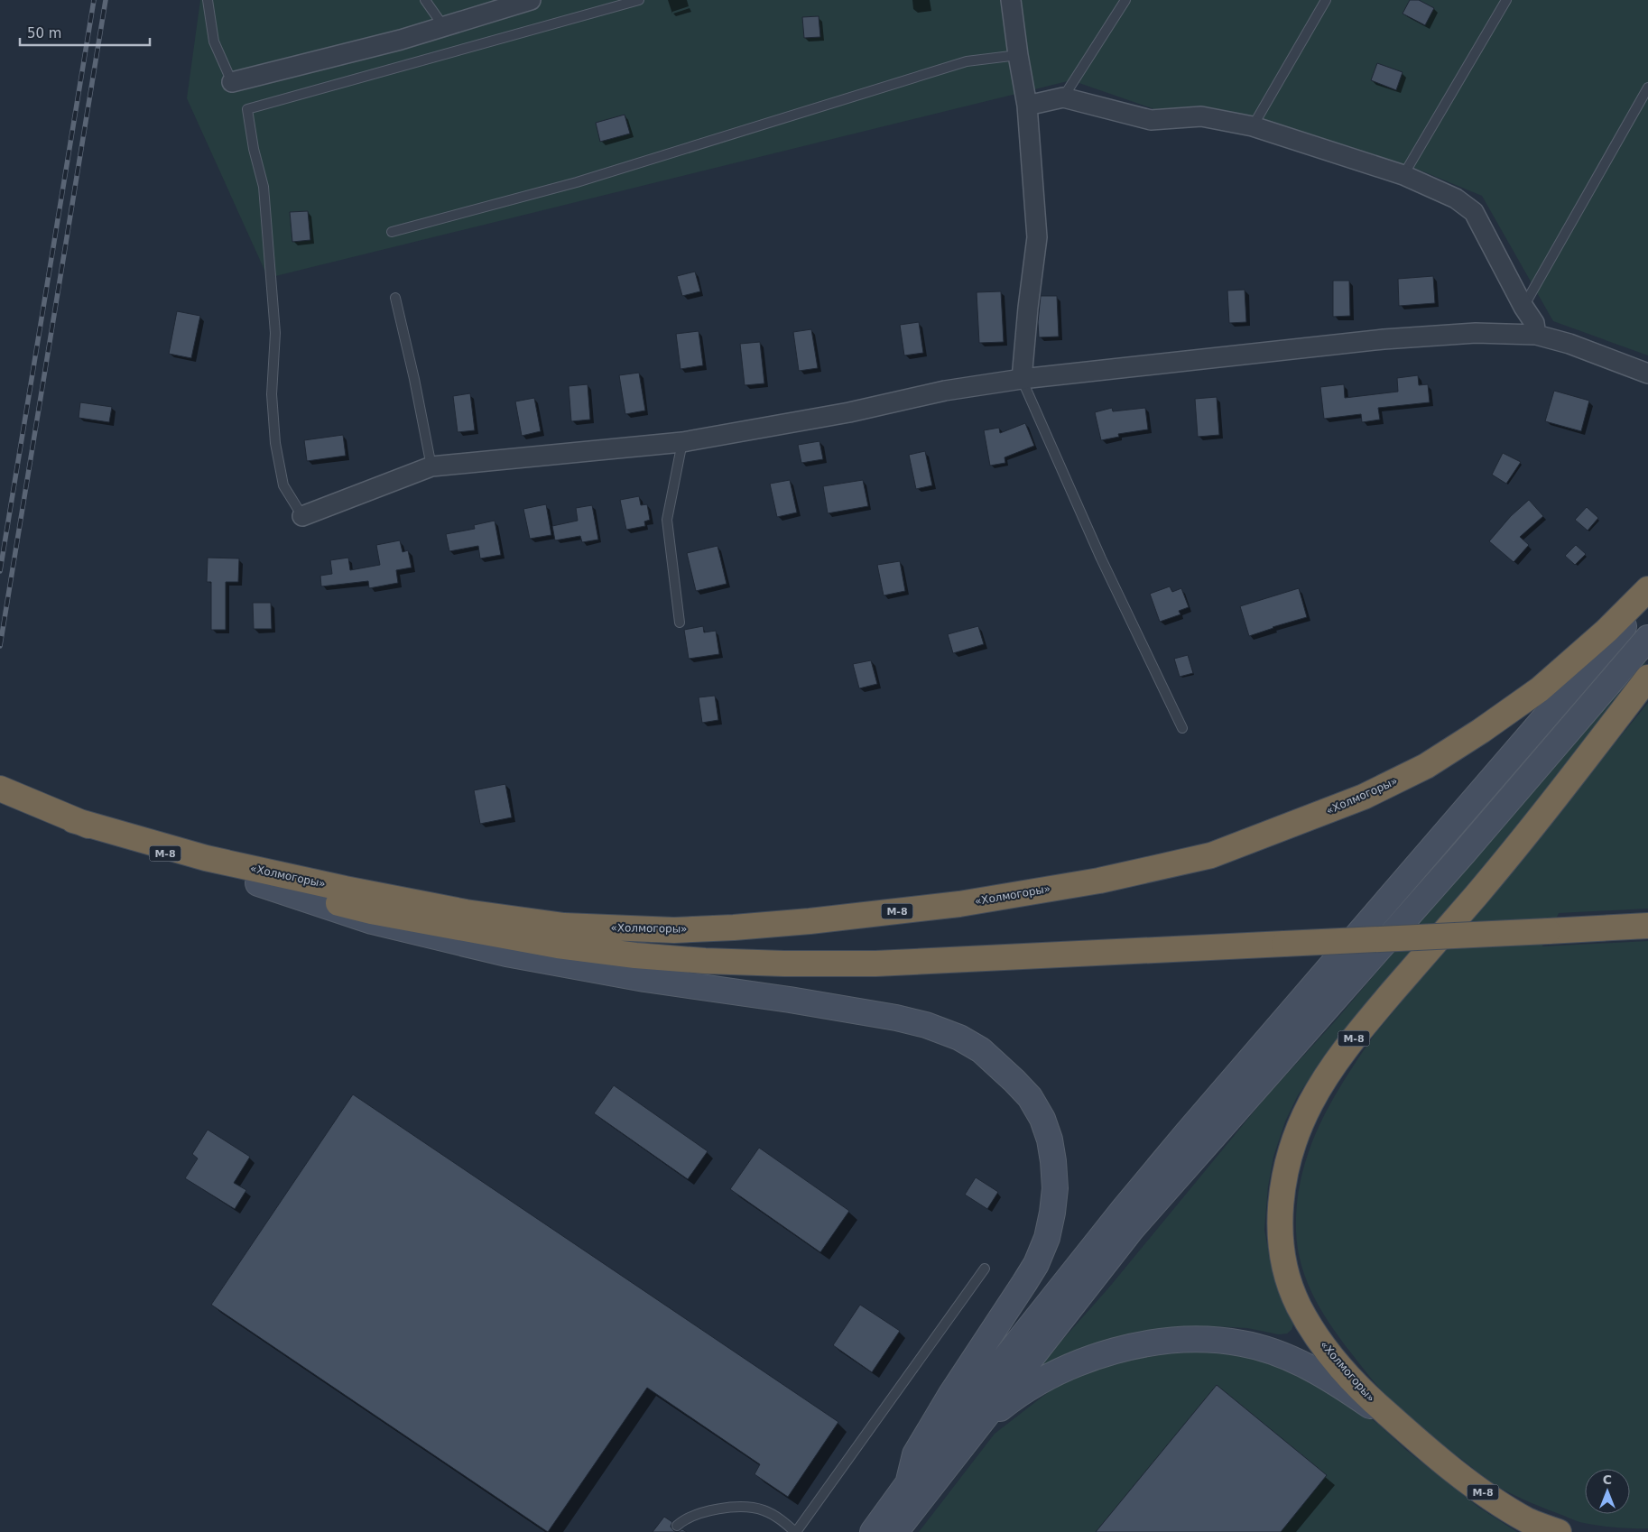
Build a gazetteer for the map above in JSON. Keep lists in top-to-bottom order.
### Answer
{
  "streets": {
    "highway": ["«Холмогоры»", "М-8"]
  },
  "crossings": [
    ["«Холмогоры»", "М-8"]
  ],
  "scale_bar": "50 m",
  "north": "top"
}
